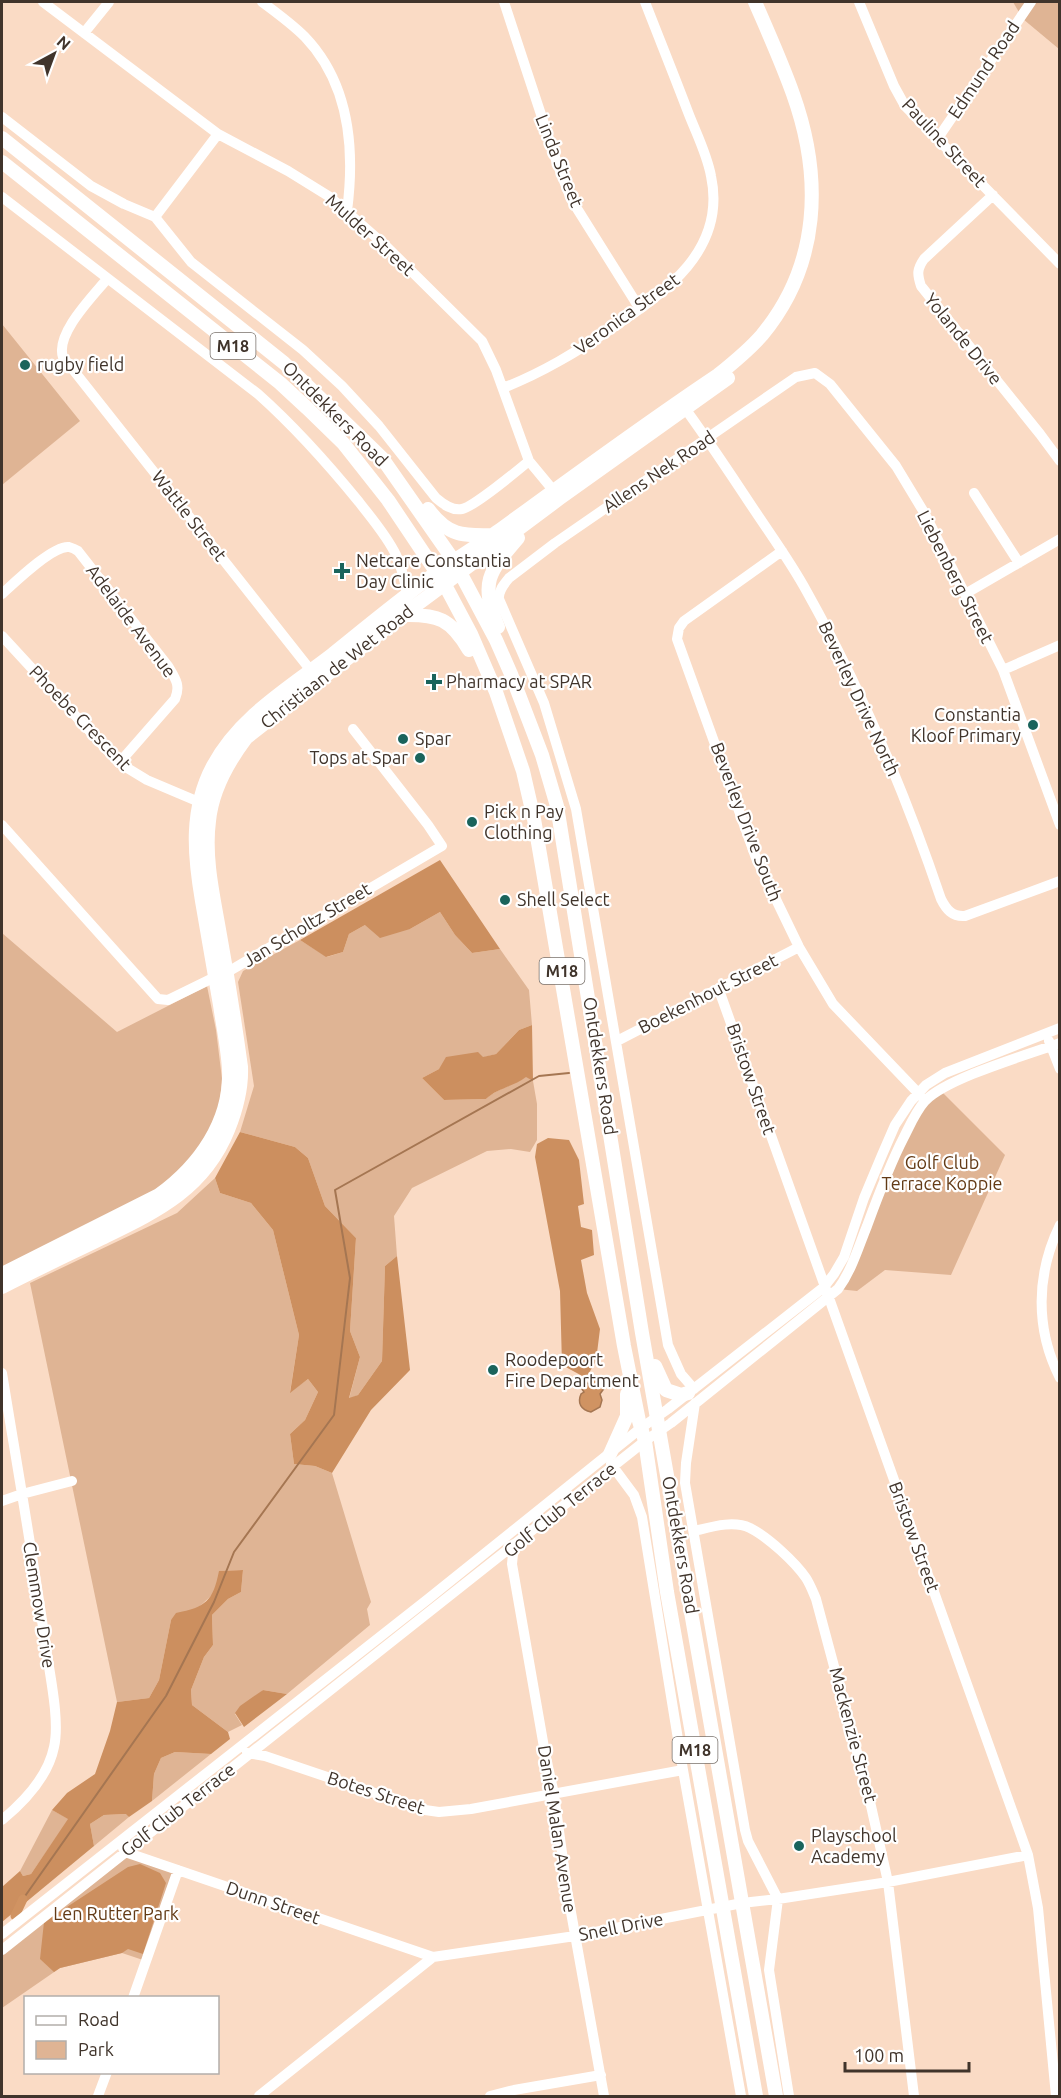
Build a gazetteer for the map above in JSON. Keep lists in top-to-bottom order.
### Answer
{
  "streets": {
    "main road": ["M18", "Ontdekkers Road", "Christiaan de Wet Road"],
    "street": [
      "Edmund Road",
      "Pauline Street",
      "Linda Street",
      "Mulder Street",
      "Veronica Street",
      "Yolande Drive",
      "Allens Nek Road",
      "Wattle Street",
      "Liebenberg Street",
      "Adelaide Avenue",
      "Beverley Drive North",
      "Phoebe Crescent",
      "Beverley Drive South",
      "Jan Scholtz Street",
      "Boekenhout Street",
      "Bristow Street",
      "Golf Club Terrace",
      "Clemmow Drive",
      "Mackenzie Street",
      "Botes Street",
      "Daniel Malan Avenue",
      "Dunn Street",
      "Snell Drive"
    ]
  },
  "crossings": [
    ["Edmund Road", "Pauline Street"],
    ["Pauline Street", "Yolande Drive"],
    ["Linda Street", "Veronica Street"],
    ["Mulder Street", "Veronica Street"],
    ["Mulder Street", "Ontdekkers Road"],
    ["Mulder Street", "Christiaan de Wet Road"],
    ["Ontdekkers Road", "Allens Nek Road"],
    ["Ontdekkers Road", "Christiaan de Wet Road"],
    ["Ontdekkers Road", "Boekenhout Street"],
    ["Ontdekkers Road", "Golf Club Terrace"],
    ["Ontdekkers Road", "Mackenzie Street"],
    ["Ontdekkers Road", "Botes Street"],
    ["Ontdekkers Road", "Snell Drive"],
    ["Allens Nek Road", "Liebenberg Street"],
    ["Allens Nek Road", "Beverley Drive North"],
    ["Wattle Street", "Christiaan de Wet Road"],
    ["Adelaide Avenue", "Phoebe Crescent"],
    ["Christiaan de Wet Road", "Beverley Drive North"],
    ["Christiaan de Wet Road", "Phoebe Crescent"],
    ["Christiaan de Wet Road", "Jan Scholtz Street"],
    ["Beverley Drive North", "Beverley Drive South"],
    ["Beverley Drive South", "Boekenhout Street"],
    ["Beverley Drive South", "Golf Club Terrace"],
    ["Boekenhout Street", "Bristow Street"],
    ["Bristow Street", "Golf Club Terrace"],
    ["Bristow Street", "Snell Drive"],
    ["Golf Club Terrace", "Botes Street"],
    ["Golf Club Terrace", "Daniel Malan Avenue"],
    ["Golf Club Terrace", "Dunn Street"],
    ["Mackenzie Street", "Snell Drive"],
    ["Botes Street", "Daniel Malan Avenue"],
    ["Daniel Malan Avenue", "Snell Drive"],
    ["Dunn Street", "Snell Drive"]
  ],
  "parks": ["Golf Club Terrace Koppie", "Len Rutter Park"],
  "places": {
    "other": [
      "rugby field",
      "Constantia Kloof Primary",
      "Spar",
      "Tops at Spar",
      "Pick n Pay Clothing",
      "Shell Select",
      "Roodepoort Fire Department",
      "Playschool Academy"
    ],
    "health": ["Netcare Constantia Day Clinic", "Pharmacy at SPAR"]
  },
  "legend": ["Road", "Park"],
  "scale_bar": "100 m",
  "north": "top right"
}
